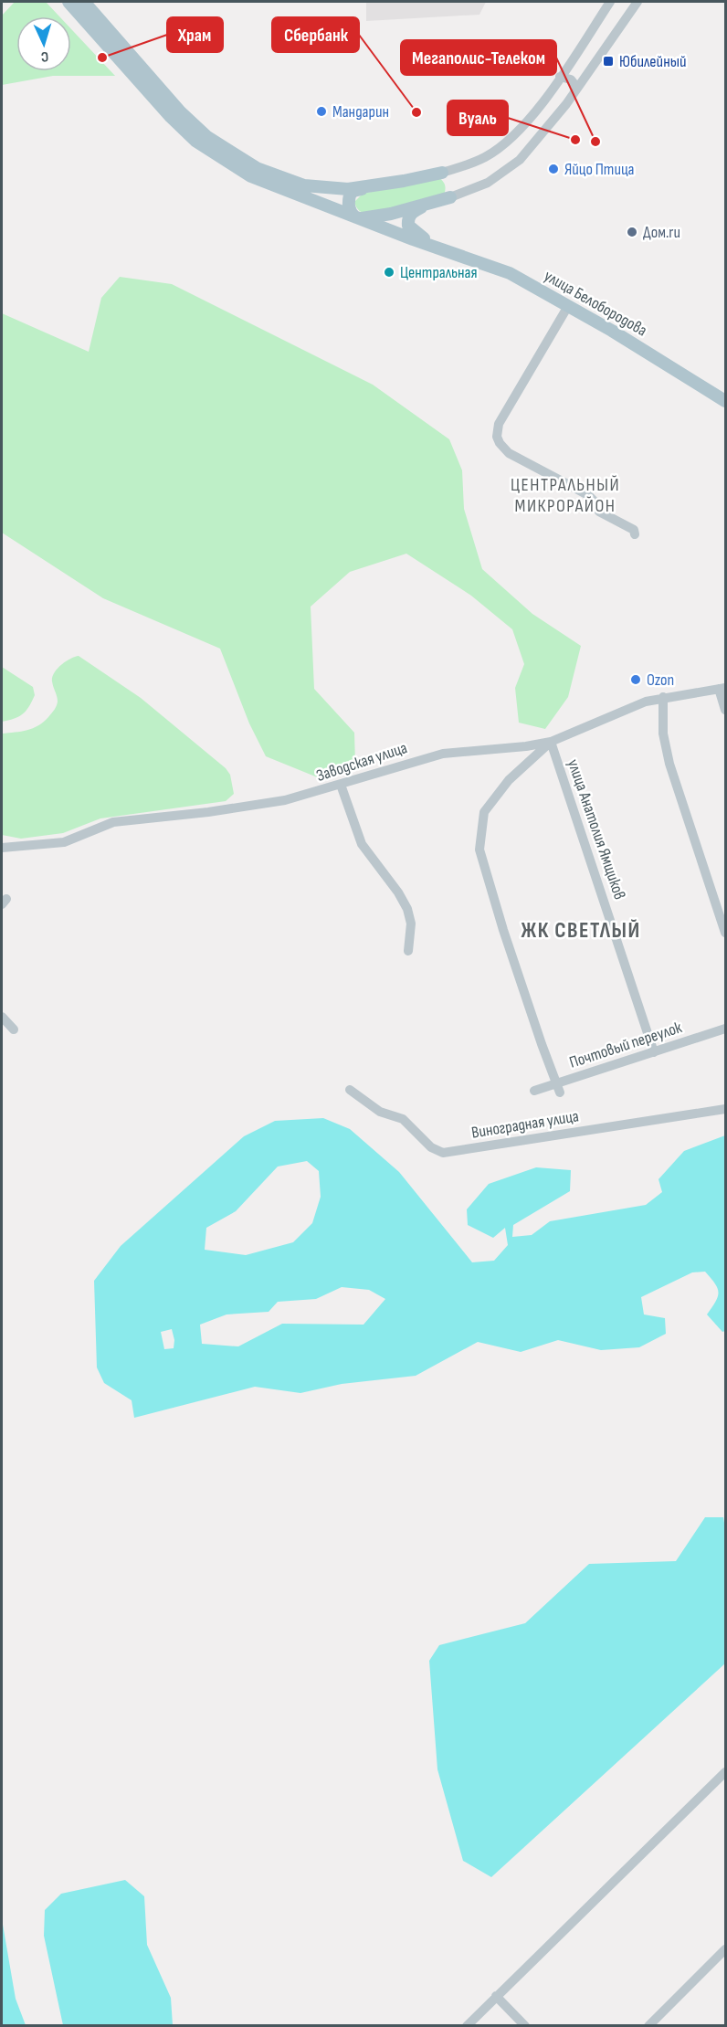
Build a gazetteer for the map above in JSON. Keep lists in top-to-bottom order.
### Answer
{
  "streets": {
    "main road": ["улица Белобородова"],
    "street": [
      "Заводская улица",
      "улица Анатолия Ямщиков",
      "Почтовый переулок",
      "Виноградная улица"
    ]
  },
  "crossings": [
    ["Заводская улица", "улица Анатолия Ямщиков"],
    ["улица Анатолия Ямщиков", "Почтовый переулок"]
  ],
  "districts": ["ЦЕНТРАЛЬНЫЙ МИКРОРАЙОН", "ЖК СВЕТЛЫЙ"],
  "places": {
    "other": [
      "Храм",
      "Мандарин",
      "Сбербанк",
      "Вуаль",
      "Мегаполис-Телеком",
      "Яйцо Птица",
      "Дом.ru",
      "Центральная",
      "Ozon"
    ],
    "transit": ["Юбилейный"]
  },
  "north": "bottom"
}
